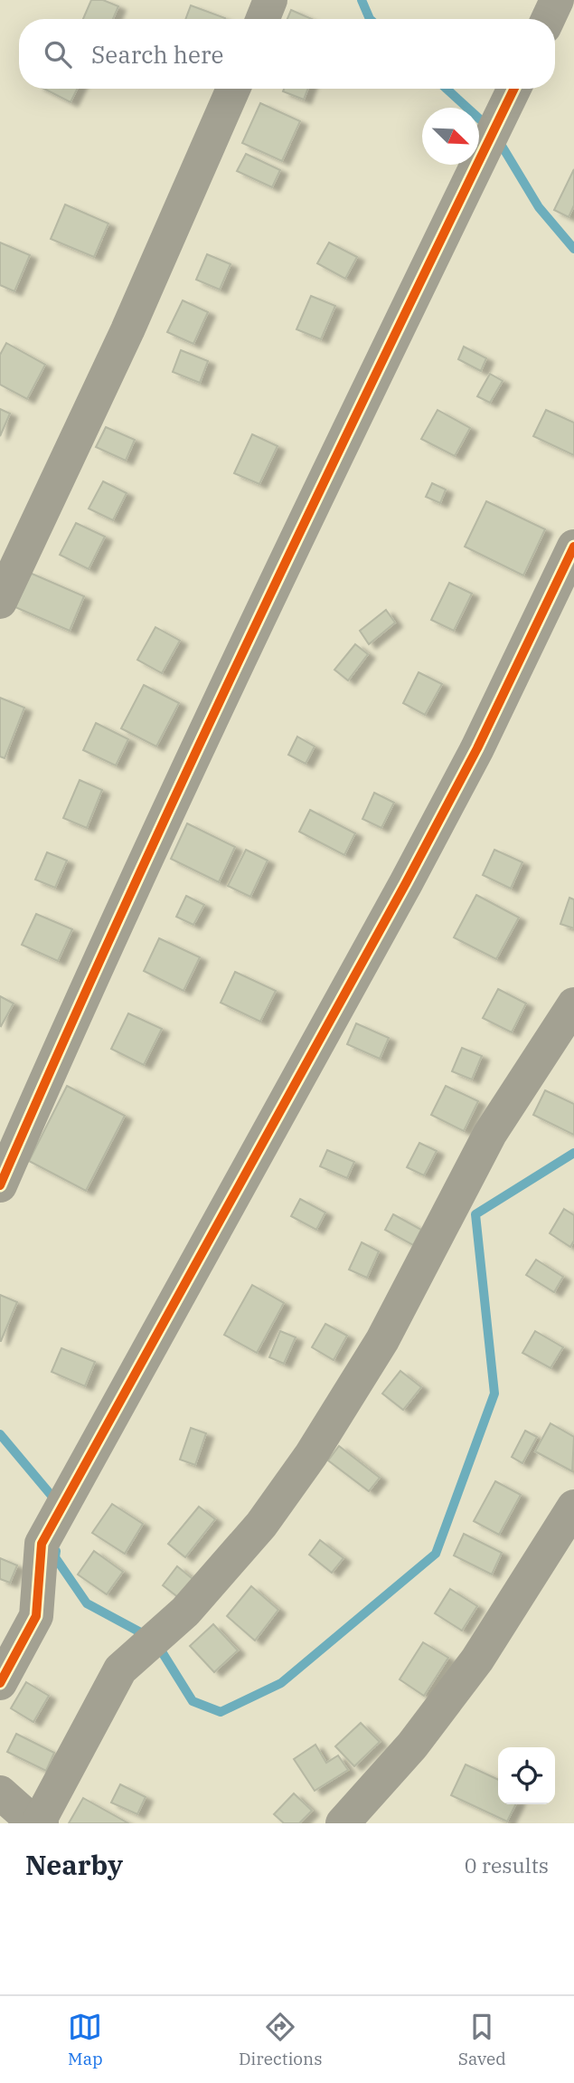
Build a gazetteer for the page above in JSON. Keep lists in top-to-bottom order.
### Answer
{
  "north": "bottom right",
  "page": {
    "search": "Search here",
    "heading": ["Nearby", "0 results"],
    "nav": ["Map", "Directions", "Saved"]
  }
}
